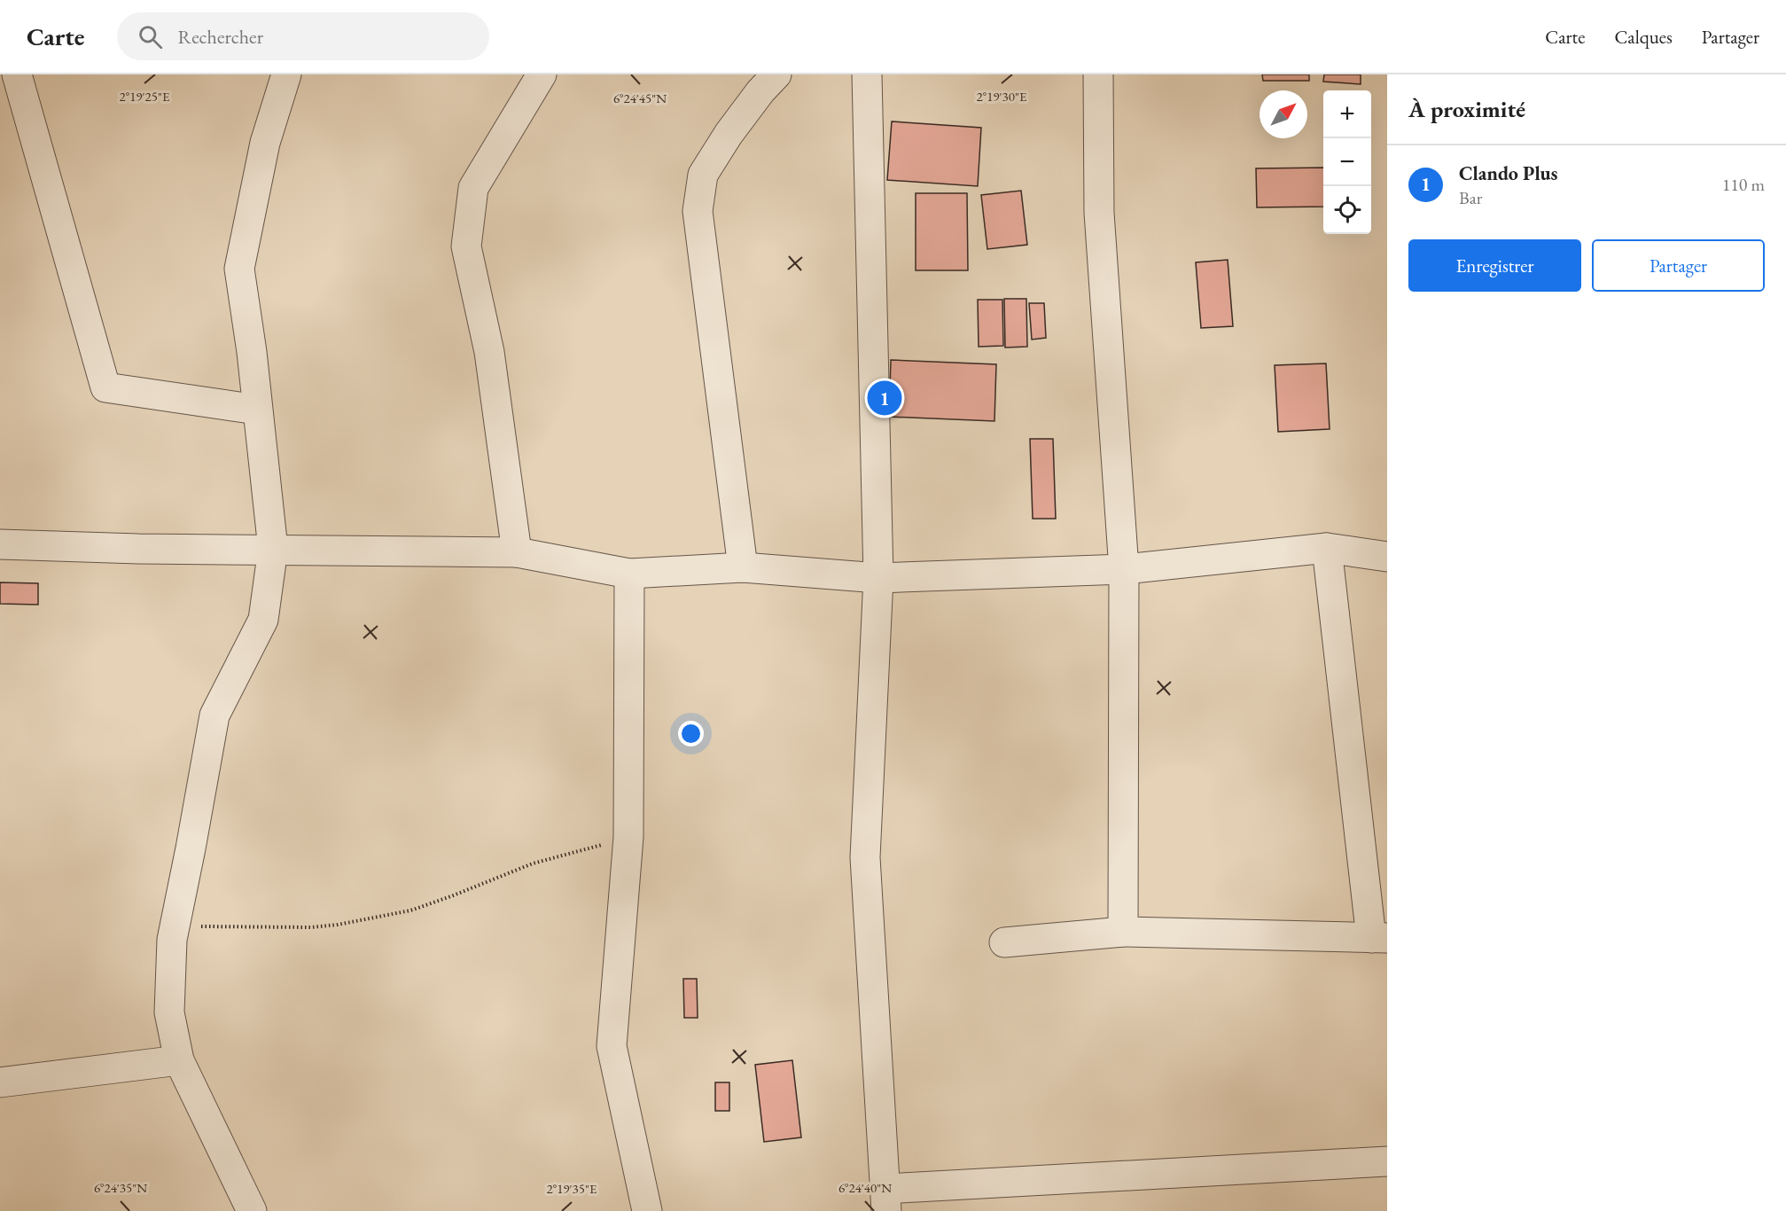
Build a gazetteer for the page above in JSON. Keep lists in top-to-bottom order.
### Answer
{
  "north": "top right",
  "page": {
    "header": "Carte",
    "search": "Rechercher",
    "nav": ["Carte", "Calques", "Partager"],
    "heading": "À proximité",
    "map_buttons": ["+", "−"],
    "list": [
      {
        "mark": "1",
        "name": "Clando Plus",
        "note": "Bar",
        "value": "110 m"
      }
    ],
    "buttons": ["Enregistrer", "Partager"],
    "pins": "1"
  },
  "coordinates": [
    "2°19'25\"E",
    "2°19'30\"E",
    "6°24'45\"N",
    "6°24'35\"N",
    "6°24'40\"N",
    "2°19'35\"E"
  ]
}
